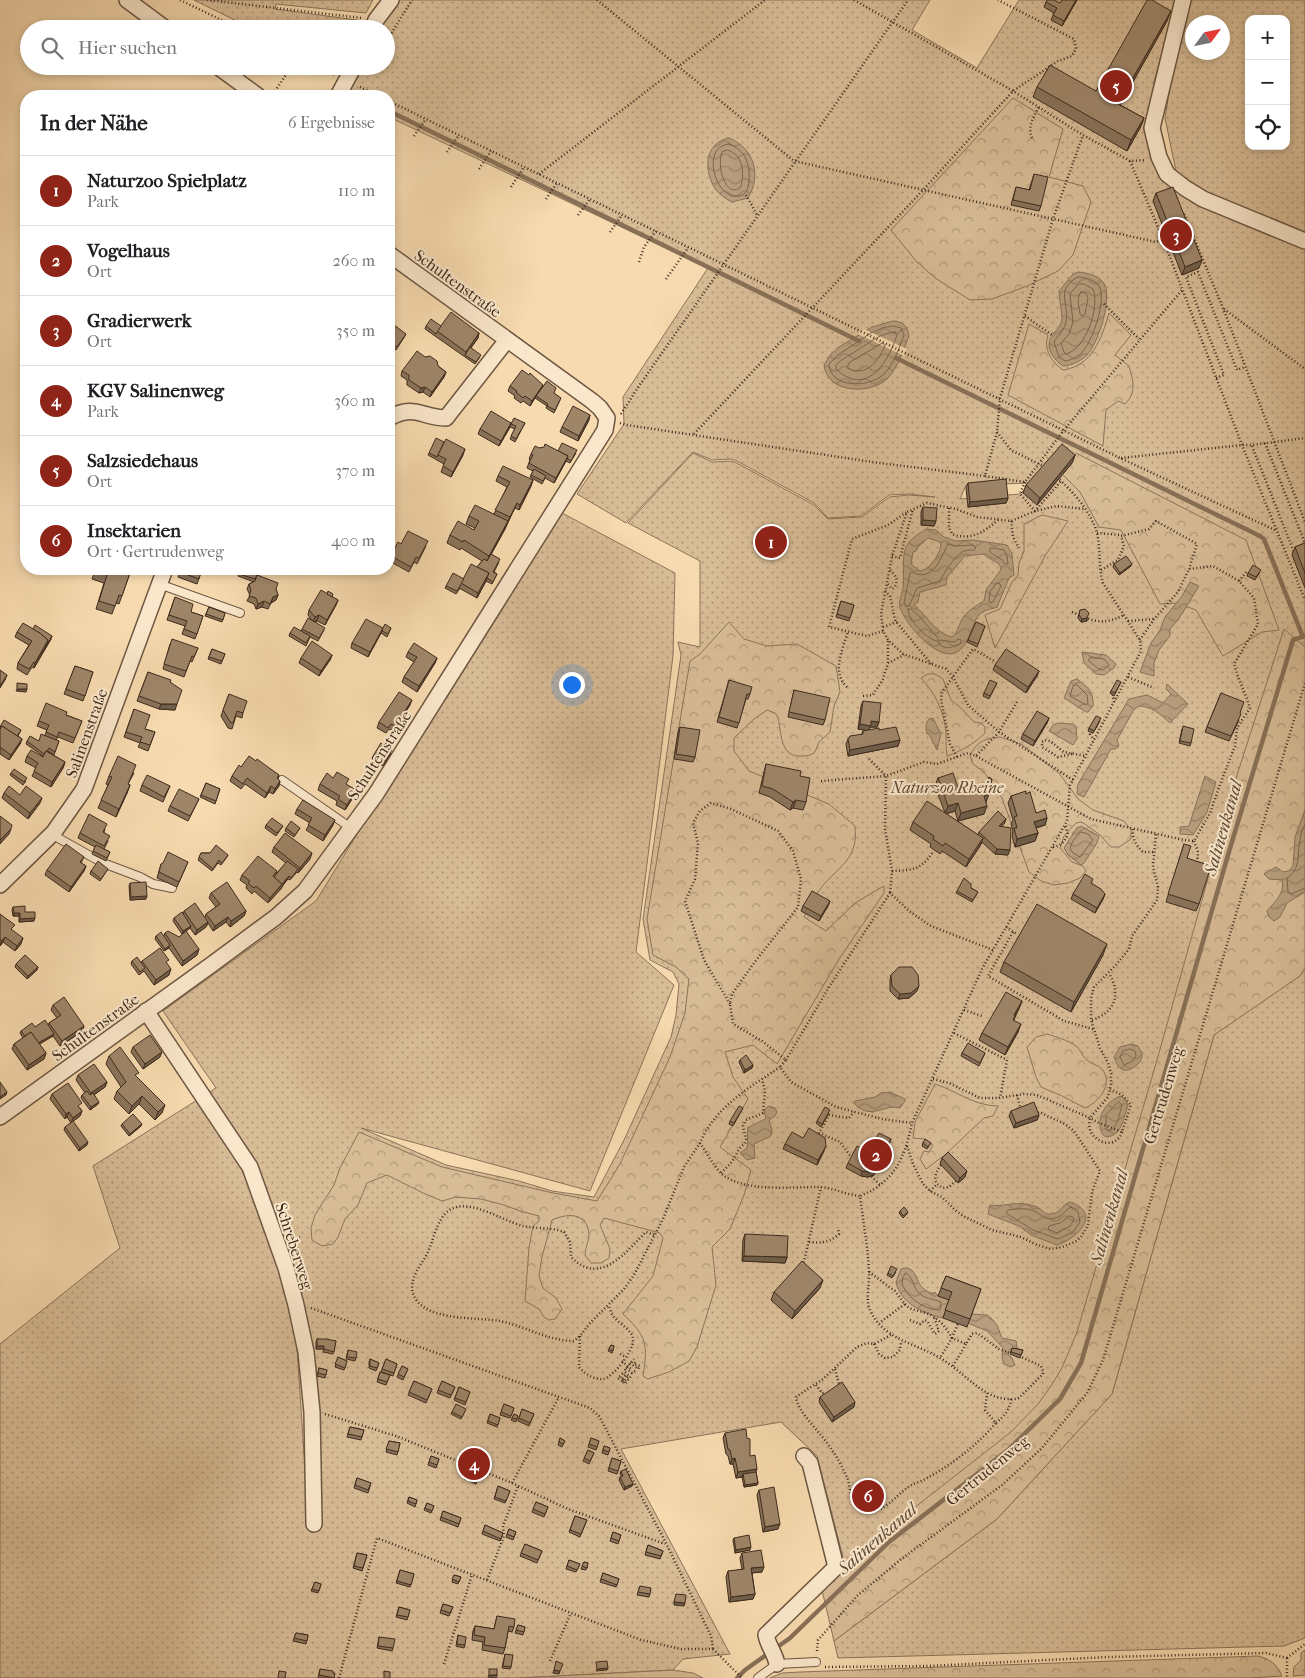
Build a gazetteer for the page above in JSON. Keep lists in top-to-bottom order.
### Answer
{
  "streets": {
    "street": ["Schultenstraße", "Salinenstraße", "Schreberweg"],
    "path": ["Gertrudenweg"]
  },
  "crossings": [
    ["Schultenstraße", "Schreberweg"]
  ],
  "water": ["Salinenkanal"],
  "parks": ["Naturzoo Rheine"],
  "north": "top right",
  "page": {
    "map_buttons": ["+", "−"],
    "search": "Hier suchen",
    "pins": [
      "5",
      "3",
      "1",
      "2",
      "4",
      "6"
    ],
    "heading": ["In der Nähe", "6 Ergebnisse"],
    "list": [
      {
        "mark": "1",
        "name": "Naturzoo Spielplatz",
        "note": "Park",
        "value": "110 m"
      },
      {
        "mark": "2",
        "name": "Vogelhaus",
        "note": "Ort",
        "value": "260 m"
      },
      {
        "mark": "3",
        "name": "Gradierwerk",
        "note": "Ort",
        "value": "350 m"
      },
      {
        "mark": "4",
        "name": "KGV Salinenweg",
        "note": "Park",
        "value": "360 m"
      },
      {
        "mark": "5",
        "name": "Salzsiedehaus",
        "note": "Ort",
        "value": "370 m"
      },
      {
        "mark": "6",
        "name": "Insektarien",
        "note": "Ort · Gertrudenweg",
        "value": "400 m"
      }
    ]
  }
}
